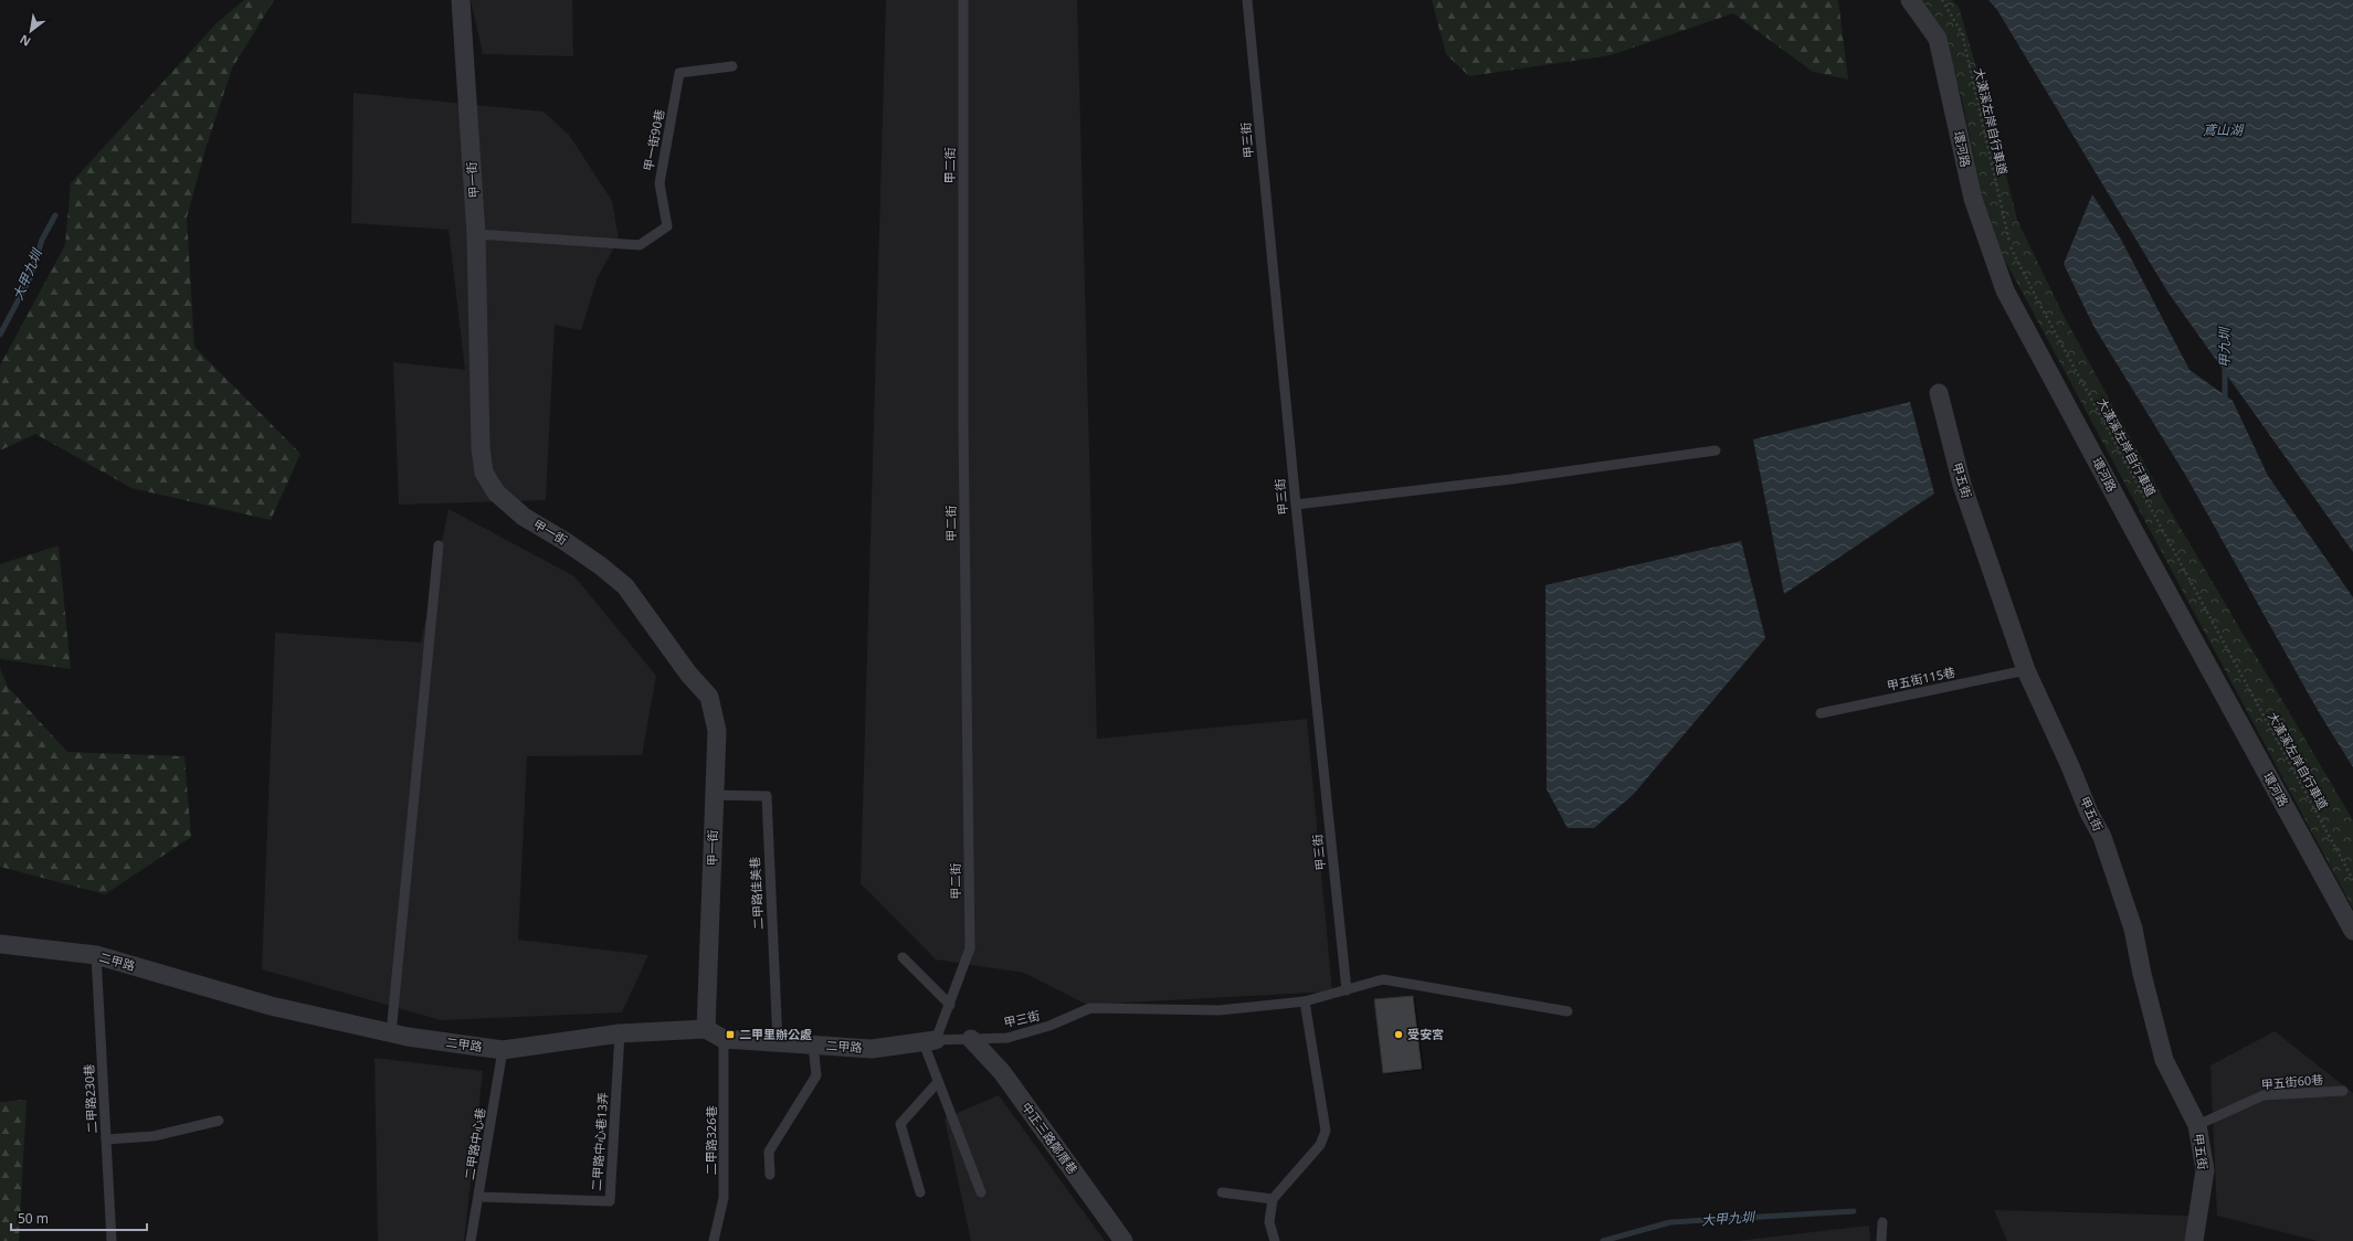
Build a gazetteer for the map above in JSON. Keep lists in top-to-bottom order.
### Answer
{
  "streets": {
    "street": [
      "環河路",
      "甲一街",
      "甲五街",
      "二甲路",
      "中正三路鄭厝巷"
    ],
    "lane": [
      "甲一街90巷",
      "甲三街",
      "甲二街",
      "甲五街115巷",
      "二甲路佳美巷",
      "甲五街60巷",
      "二甲路230巷",
      "二甲路326巷",
      "二甲路中心巷13弄",
      "二甲路中心巷"
    ],
    "path": ["大漢溪左岸自行車道"]
  },
  "crossings": [
    ["甲一街90巷", "甲一街"],
    ["甲三街", "甲二街"],
    ["甲三街", "二甲路"],
    ["甲三街", "中正三路鄭厝巷"],
    ["甲二街", "二甲路"],
    ["甲一街", "二甲路佳美巷"],
    ["甲一街", "二甲路"],
    ["甲五街", "甲五街115巷"],
    ["甲五街", "甲五街60巷"],
    ["二甲路佳美巷", "二甲路"],
    ["二甲路", "二甲路230巷"],
    ["二甲路", "二甲路326巷"],
    ["二甲路", "二甲路中心巷13弄"],
    ["二甲路", "二甲路中心巷"],
    ["二甲路中心巷13弄", "二甲路中心巷"]
  ],
  "water": ["鳶山湖", "大甲九圳", "甲九圳"],
  "places": {
    "transit": ["二甲里辦公處"],
    "other": ["受安宮"]
  },
  "scale_bar": "50 m",
  "north": "bottom left"
}
